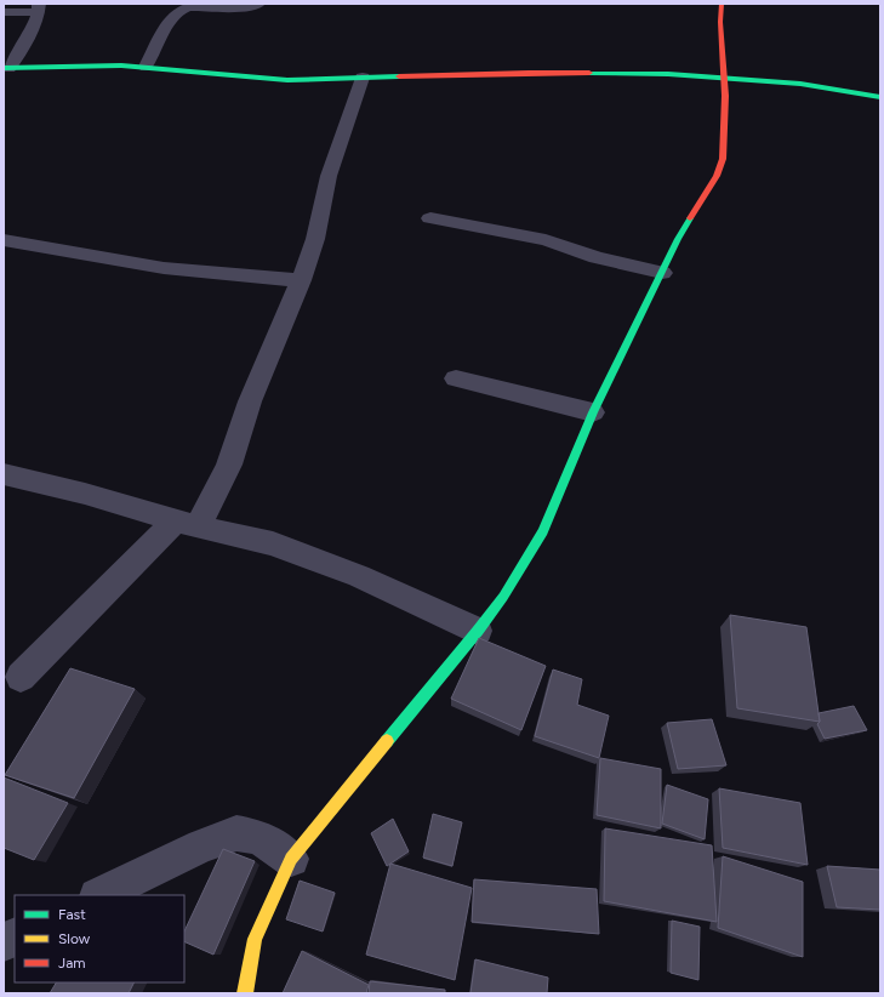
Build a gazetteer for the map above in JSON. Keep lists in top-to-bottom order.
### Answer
{
  "legend": ["Fast", "Slow", "Jam"]
}
